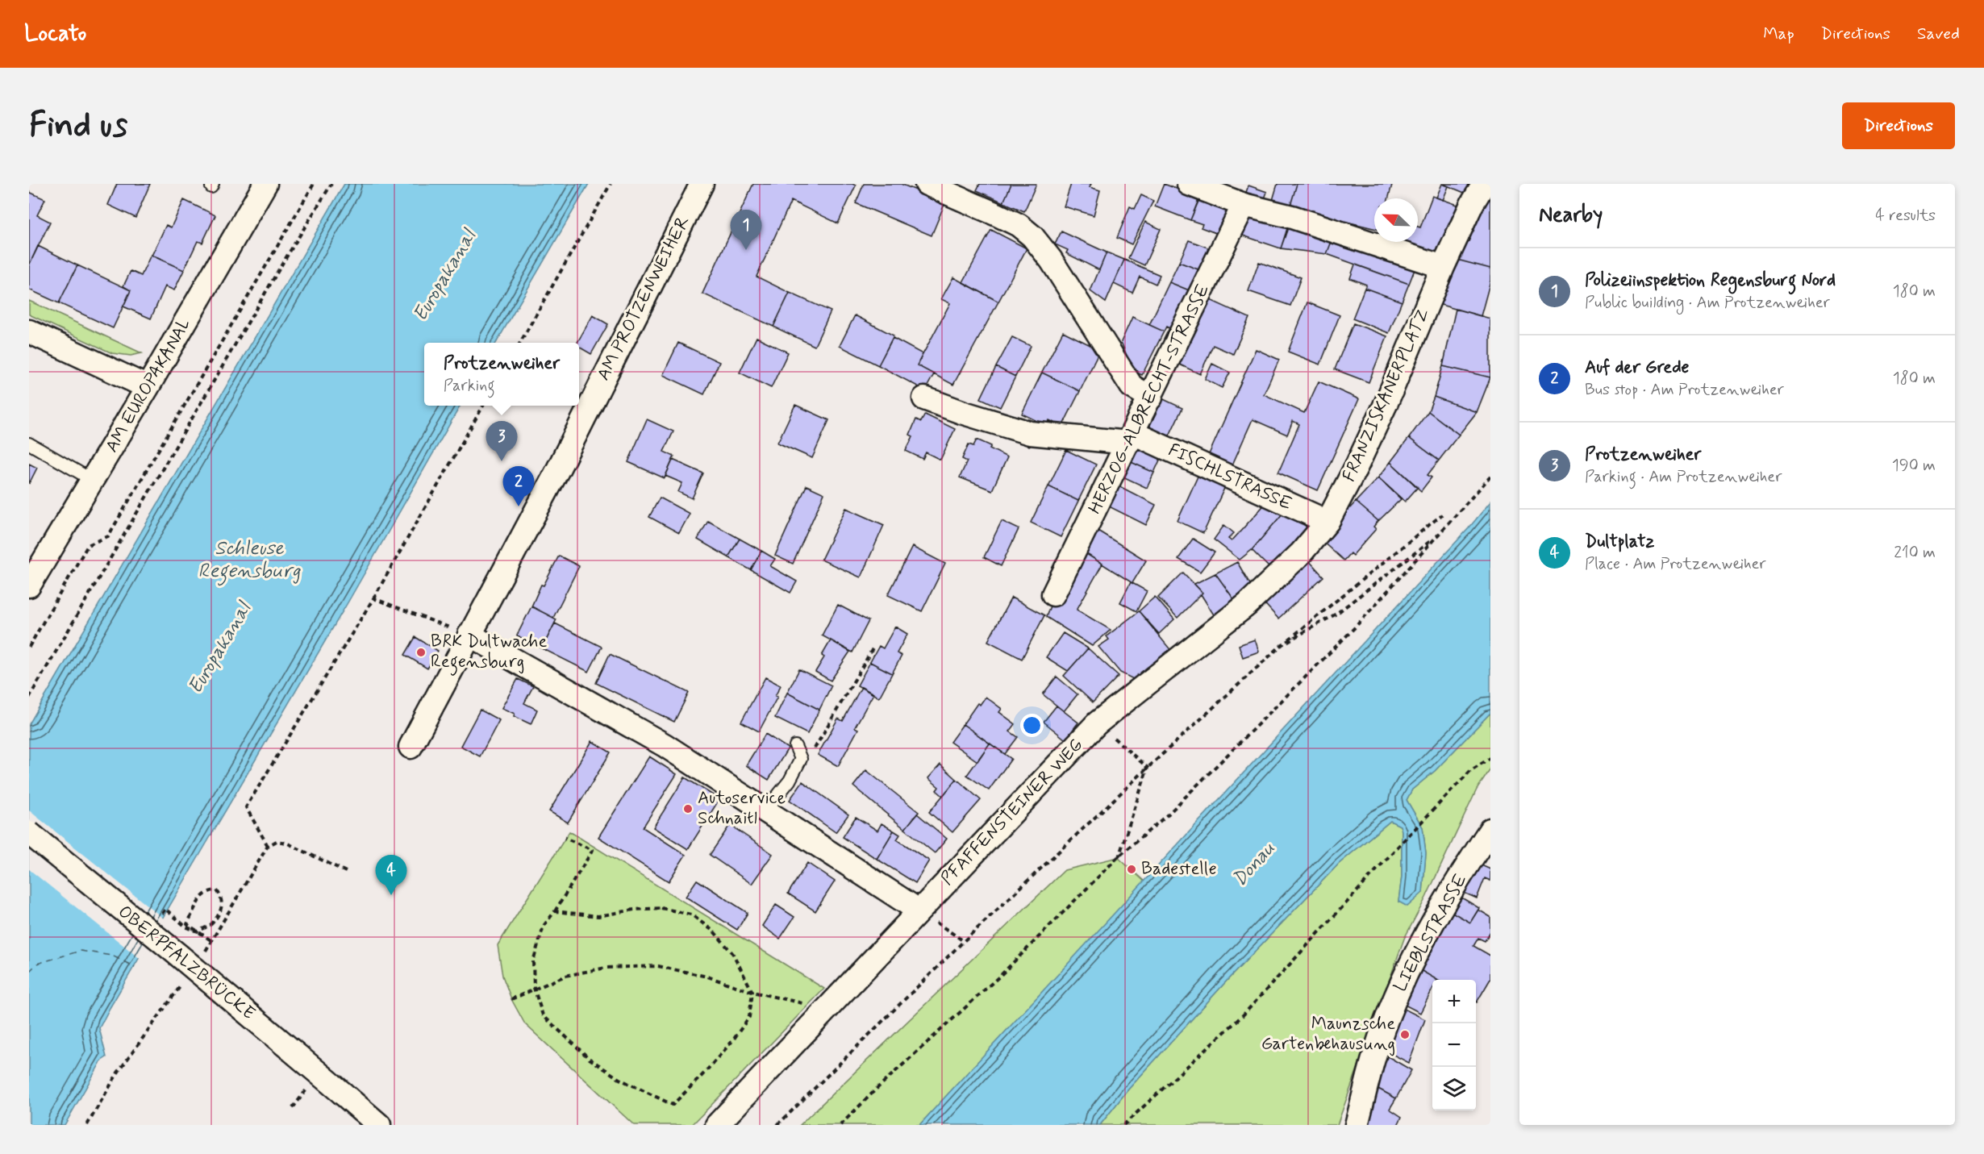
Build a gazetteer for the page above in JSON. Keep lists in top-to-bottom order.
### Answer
{
  "streets": {
    "street": [
      "AM PROTZENWEIHER",
      "AM EUROPAKANAL",
      "FRANZISKANERPLATZ",
      "HERZOG-ALBRECHT-STRASSE",
      "FISCHLSTRASSE",
      "PFAFFENSTEINER WEG",
      "LIEBLSTRASSE",
      "OBERPFALZBRÜCKE"
    ]
  },
  "crossings": [
    ["FRANZISKANERPLATZ", "FISCHLSTRASSE"],
    ["FRANZISKANERPLATZ", "PFAFFENSTEINER WEG"],
    ["HERZOG-ALBRECHT-STRASSE", "FISCHLSTRASSE"],
    ["FISCHLSTRASSE", "PFAFFENSTEINER WEG"]
  ],
  "water": ["Europakanal", "Schleuse Regensburg", "Donau"],
  "places": [
    "BRK Dultwache Regensburg",
    "Autoservice Schnaitl",
    "Badestelle",
    "Maunzsche Gartenbehausung"
  ],
  "north": "top left",
  "page": {
    "header": "Locato",
    "nav": ["Map", "Directions", "Saved"],
    "buttons": "Directions",
    "title": "Find us",
    "heading": ["Nearby", "4 results"],
    "pins": [
      "1",
      "3",
      "2",
      "4"
    ],
    "list": [
      {
        "mark": "1",
        "name": "Polizeiinspektion Regensburg Nord",
        "note": "Public building · Am Protzenweiher",
        "value": "180 m"
      },
      {
        "mark": "2",
        "name": "Auf der Grede",
        "note": "Bus stop · Am Protzenweiher",
        "value": "180 m"
      },
      {
        "mark": "3",
        "name": "Protzenweiher",
        "note": "Parking · Am Protzenweiher",
        "value": "190 m"
      },
      {
        "mark": "4",
        "name": "Dultplatz",
        "note": "Place · Am Protzenweiher",
        "value": "210 m"
      }
    ],
    "popup": ["Protzenweiher", "Parking"],
    "map_buttons": ["+", "−"]
  }
}
